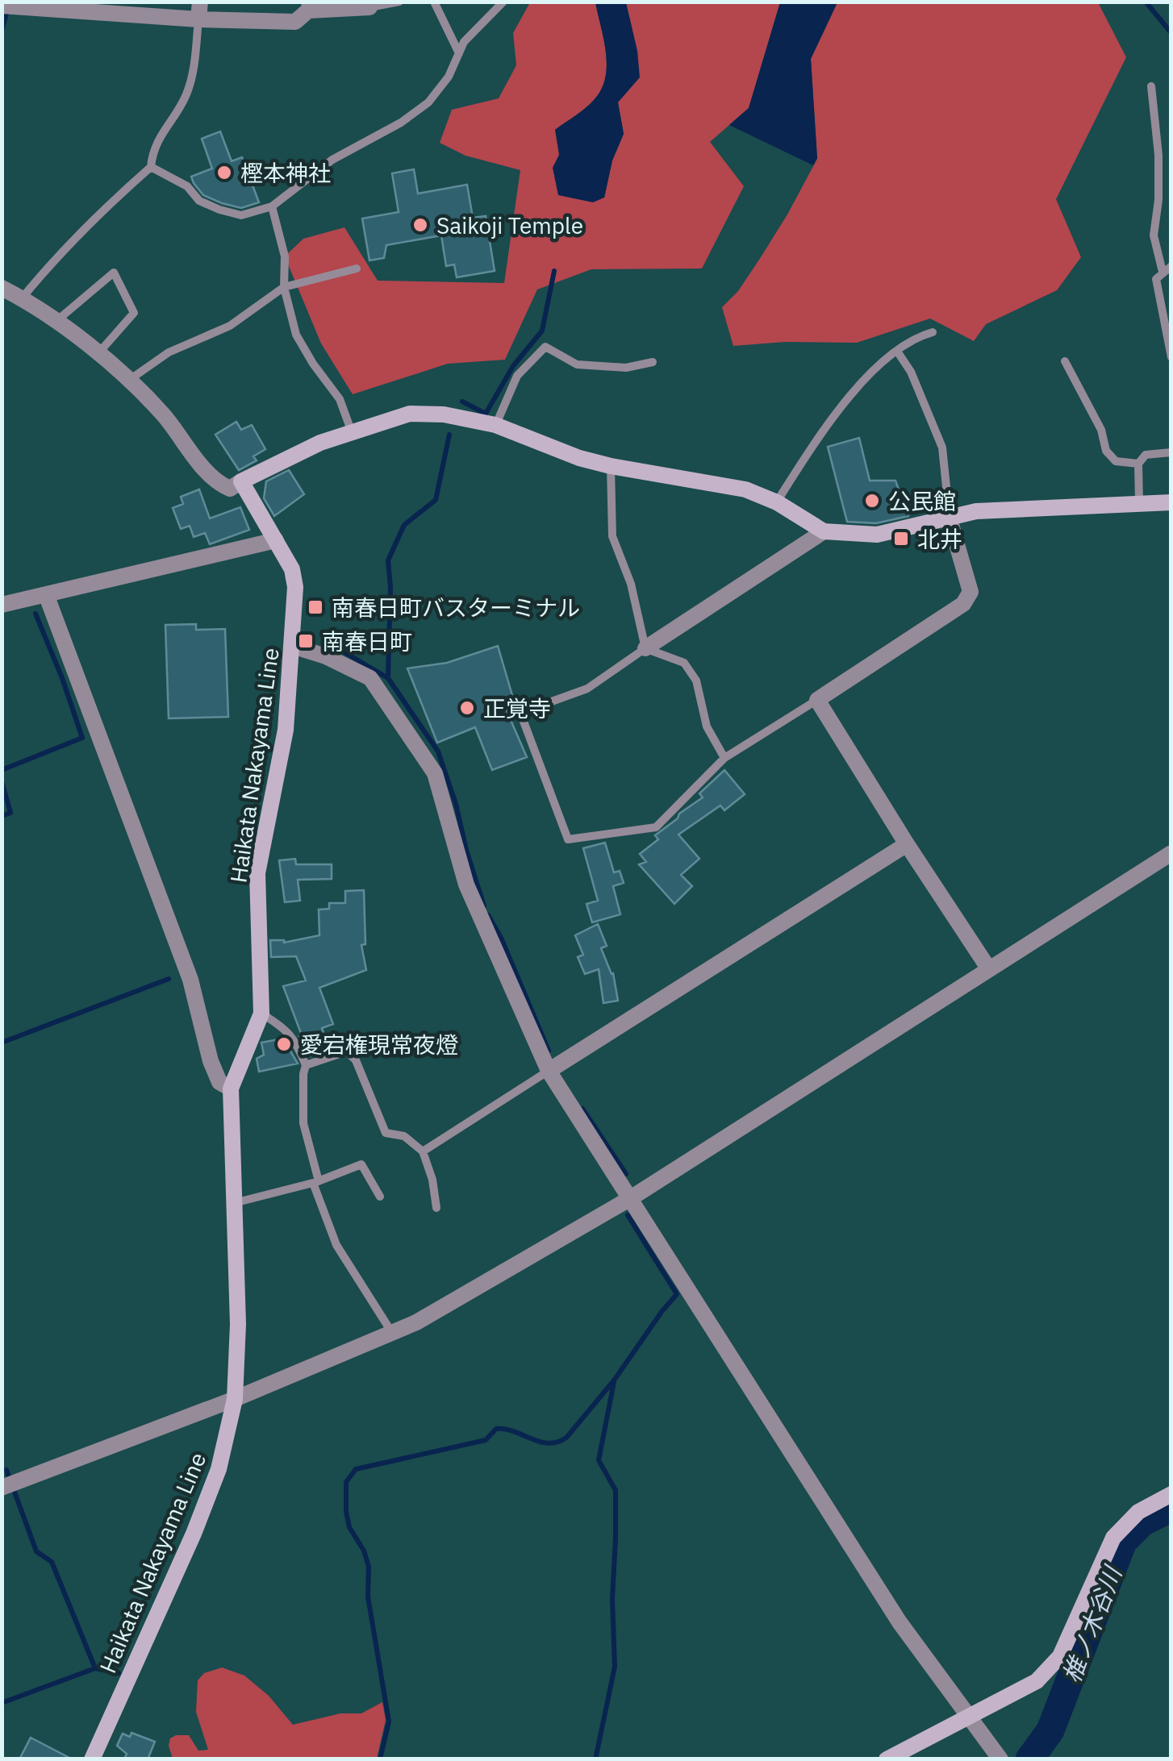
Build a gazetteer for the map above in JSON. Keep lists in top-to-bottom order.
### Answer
{
  "streets": {
    "main road": ["Haikata Nakayama Line"]
  },
  "water": ["椎ノ木谷川"],
  "places": {
    "other": [
      "樫本神社",
      "Saikoji Temple",
      "公民館",
      "正覚寺",
      "愛宕権現常夜燈"
    ],
    "transit": ["北井", "南春日町バスターミナル", "南春日町"]
  }
}
